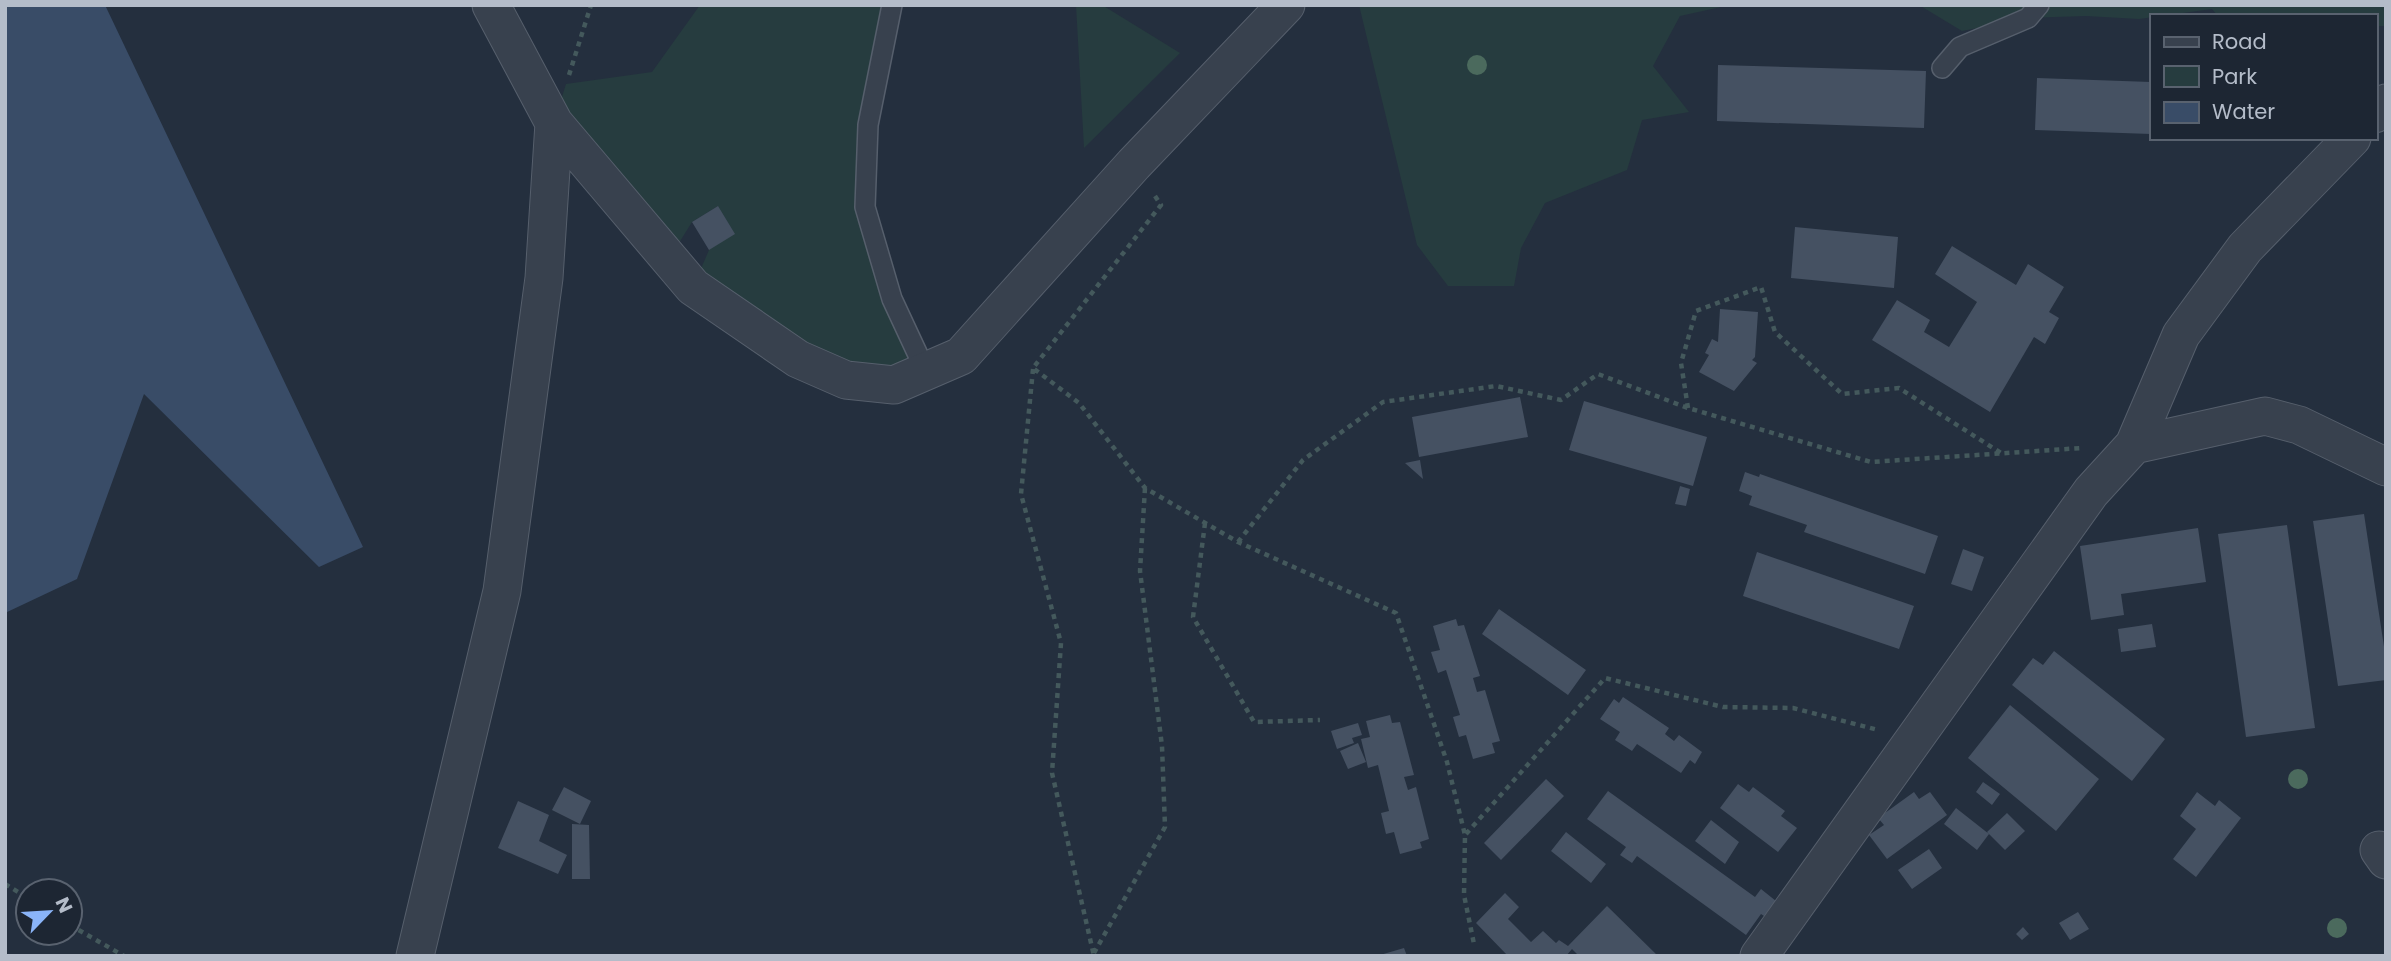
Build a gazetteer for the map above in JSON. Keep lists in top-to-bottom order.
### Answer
{
  "legend": ["Road", "Park", "Water"],
  "north": "top right"
}
